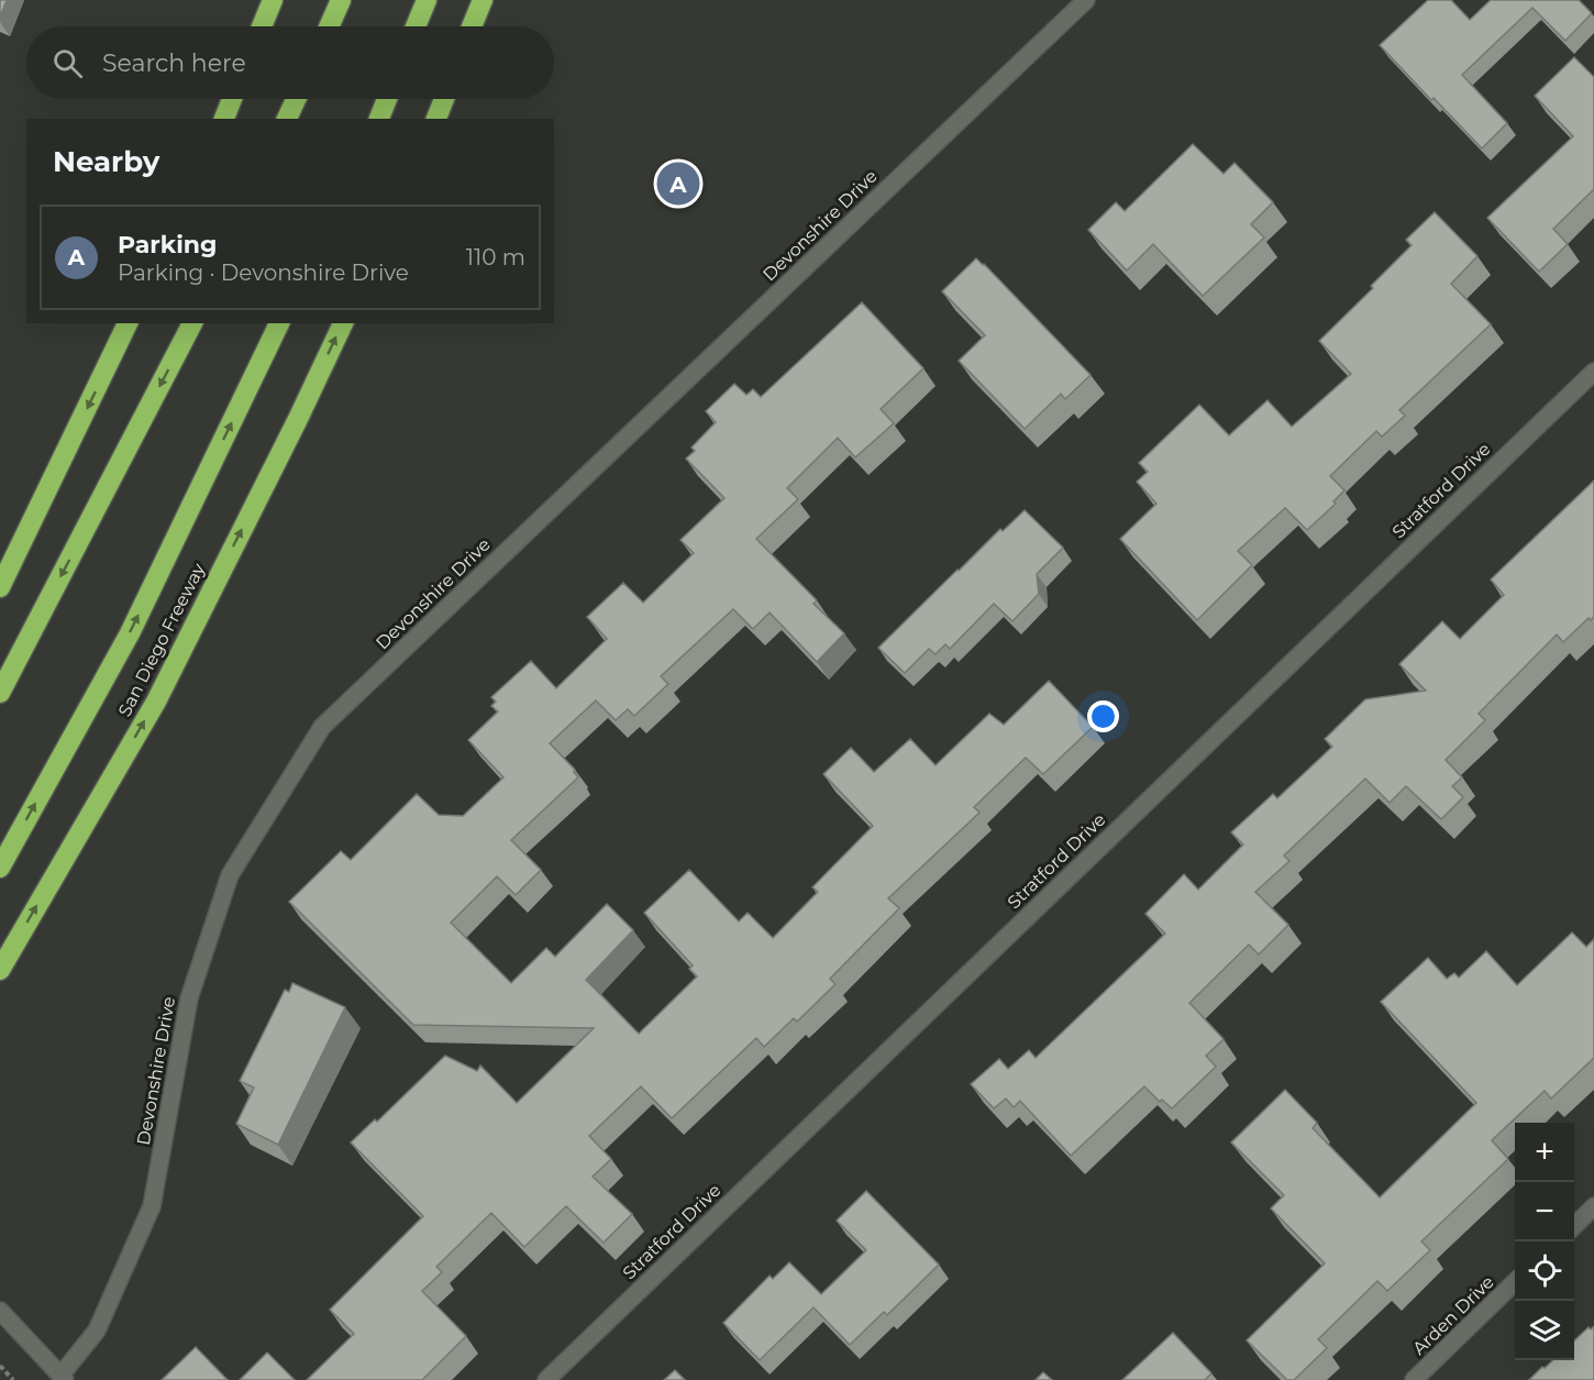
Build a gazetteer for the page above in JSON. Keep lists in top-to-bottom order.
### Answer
{
  "streets": {
    "highway": ["San Diego Freeway"],
    "street": ["Devonshire Drive", "Stratford Drive", "Arden Drive"]
  },
  "page": {
    "search": "Search here",
    "heading": "Nearby",
    "pins": "A",
    "list": [
      {
        "mark": "A",
        "name": "Parking",
        "note": "Parking · Devonshire Drive",
        "value": "110 m"
      }
    ],
    "map_buttons": ["+", "−"]
  }
}
